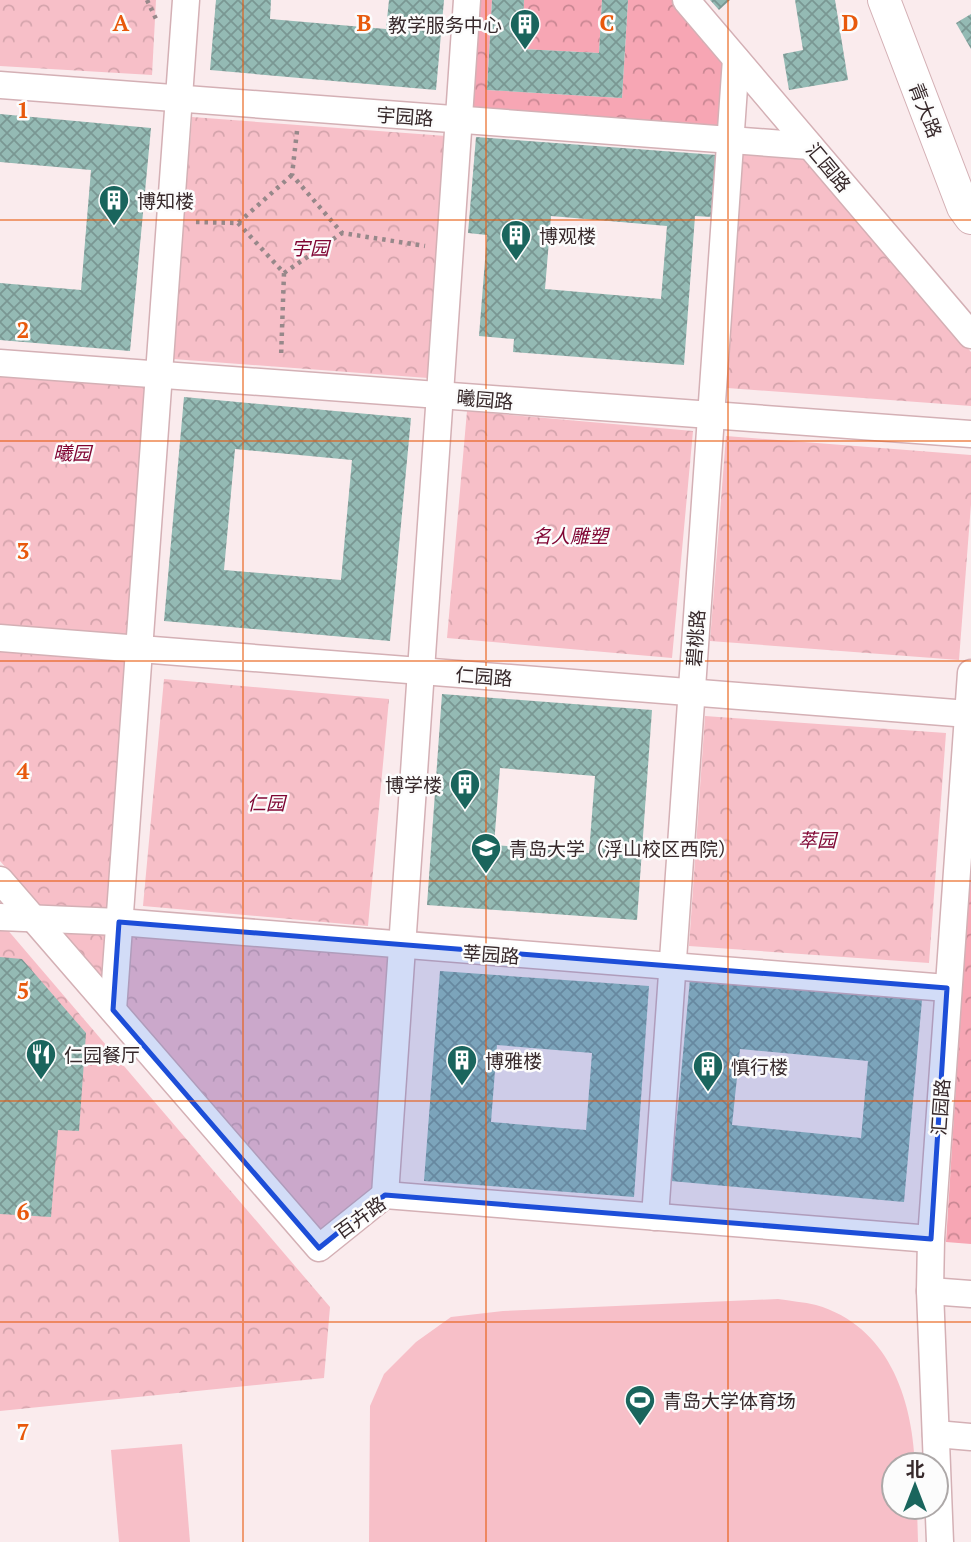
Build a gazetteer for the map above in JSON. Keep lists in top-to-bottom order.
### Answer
{
  "streets": {
    "street": [
      "青大路",
      "宇园路",
      "汇园路",
      "曦园路",
      "碧桃路",
      "仁园路",
      "百卉路"
    ]
  },
  "crossings": [
    ["宇园路", "汇园路"],
    ["宇园路", "碧桃路"],
    ["汇园路", "碧桃路"],
    ["汇园路", "仁园路"],
    ["汇园路", "百卉路"],
    ["曦园路", "碧桃路"],
    ["碧桃路", "仁园路"],
    ["碧桃路", "百卉路"]
  ],
  "parks": [
    "宇园",
    "曦园",
    "名人雕塑",
    "仁园",
    "萃园"
  ],
  "places": {
    "building": [
      "教学服务中心",
      "博知楼",
      "博观楼",
      "博学楼",
      "博雅楼",
      "慎行楼"
    ],
    "school or university": ["青岛大学（浮山校区西院）"],
    "restaurant": ["仁园餐厅"],
    "sports": ["青岛大学体育场"]
  },
  "north": "top",
  "grid": {
    "columns": [
      "A",
      "B",
      "C",
      "D"
    ],
    "rows": [
      "1",
      "2",
      "3",
      "4",
      "5",
      "6",
      "7"
    ]
  }
}
